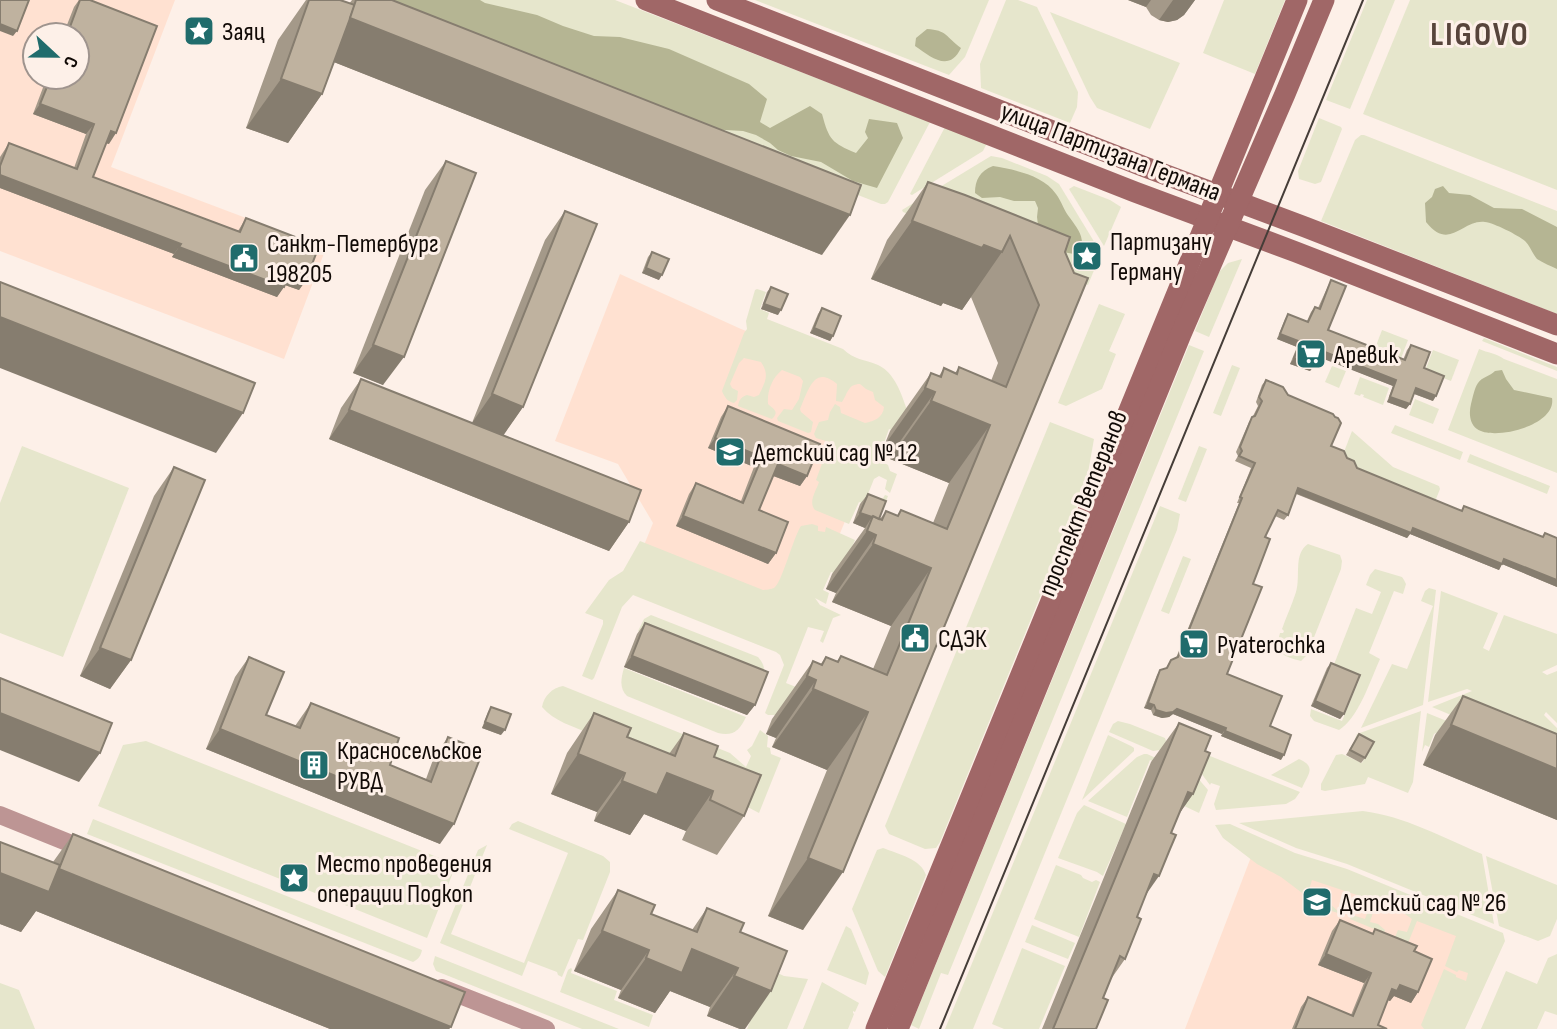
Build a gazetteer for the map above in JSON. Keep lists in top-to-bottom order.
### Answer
{
  "streets": {
    "main road": ["улица Партизана Германа", "проспект Ветеранов"]
  },
  "crossings": [
    ["улица Партизана Германа", "проспект Ветеранов"]
  ],
  "districts": ["LIGOVO"],
  "places": {
    "place": ["Заяц", "Партизану Герману", "Место проведения операции Подкоп"],
    "public building": ["Санкт-Петербург 198205", "СДЭК"],
    "supermarket": ["Аревик", "Pyaterochka"],
    "school or university": ["Детский сад № 12", "Детский сад № 26"],
    "building": ["Красносельское РУВД"]
  },
  "north": "right"
}
